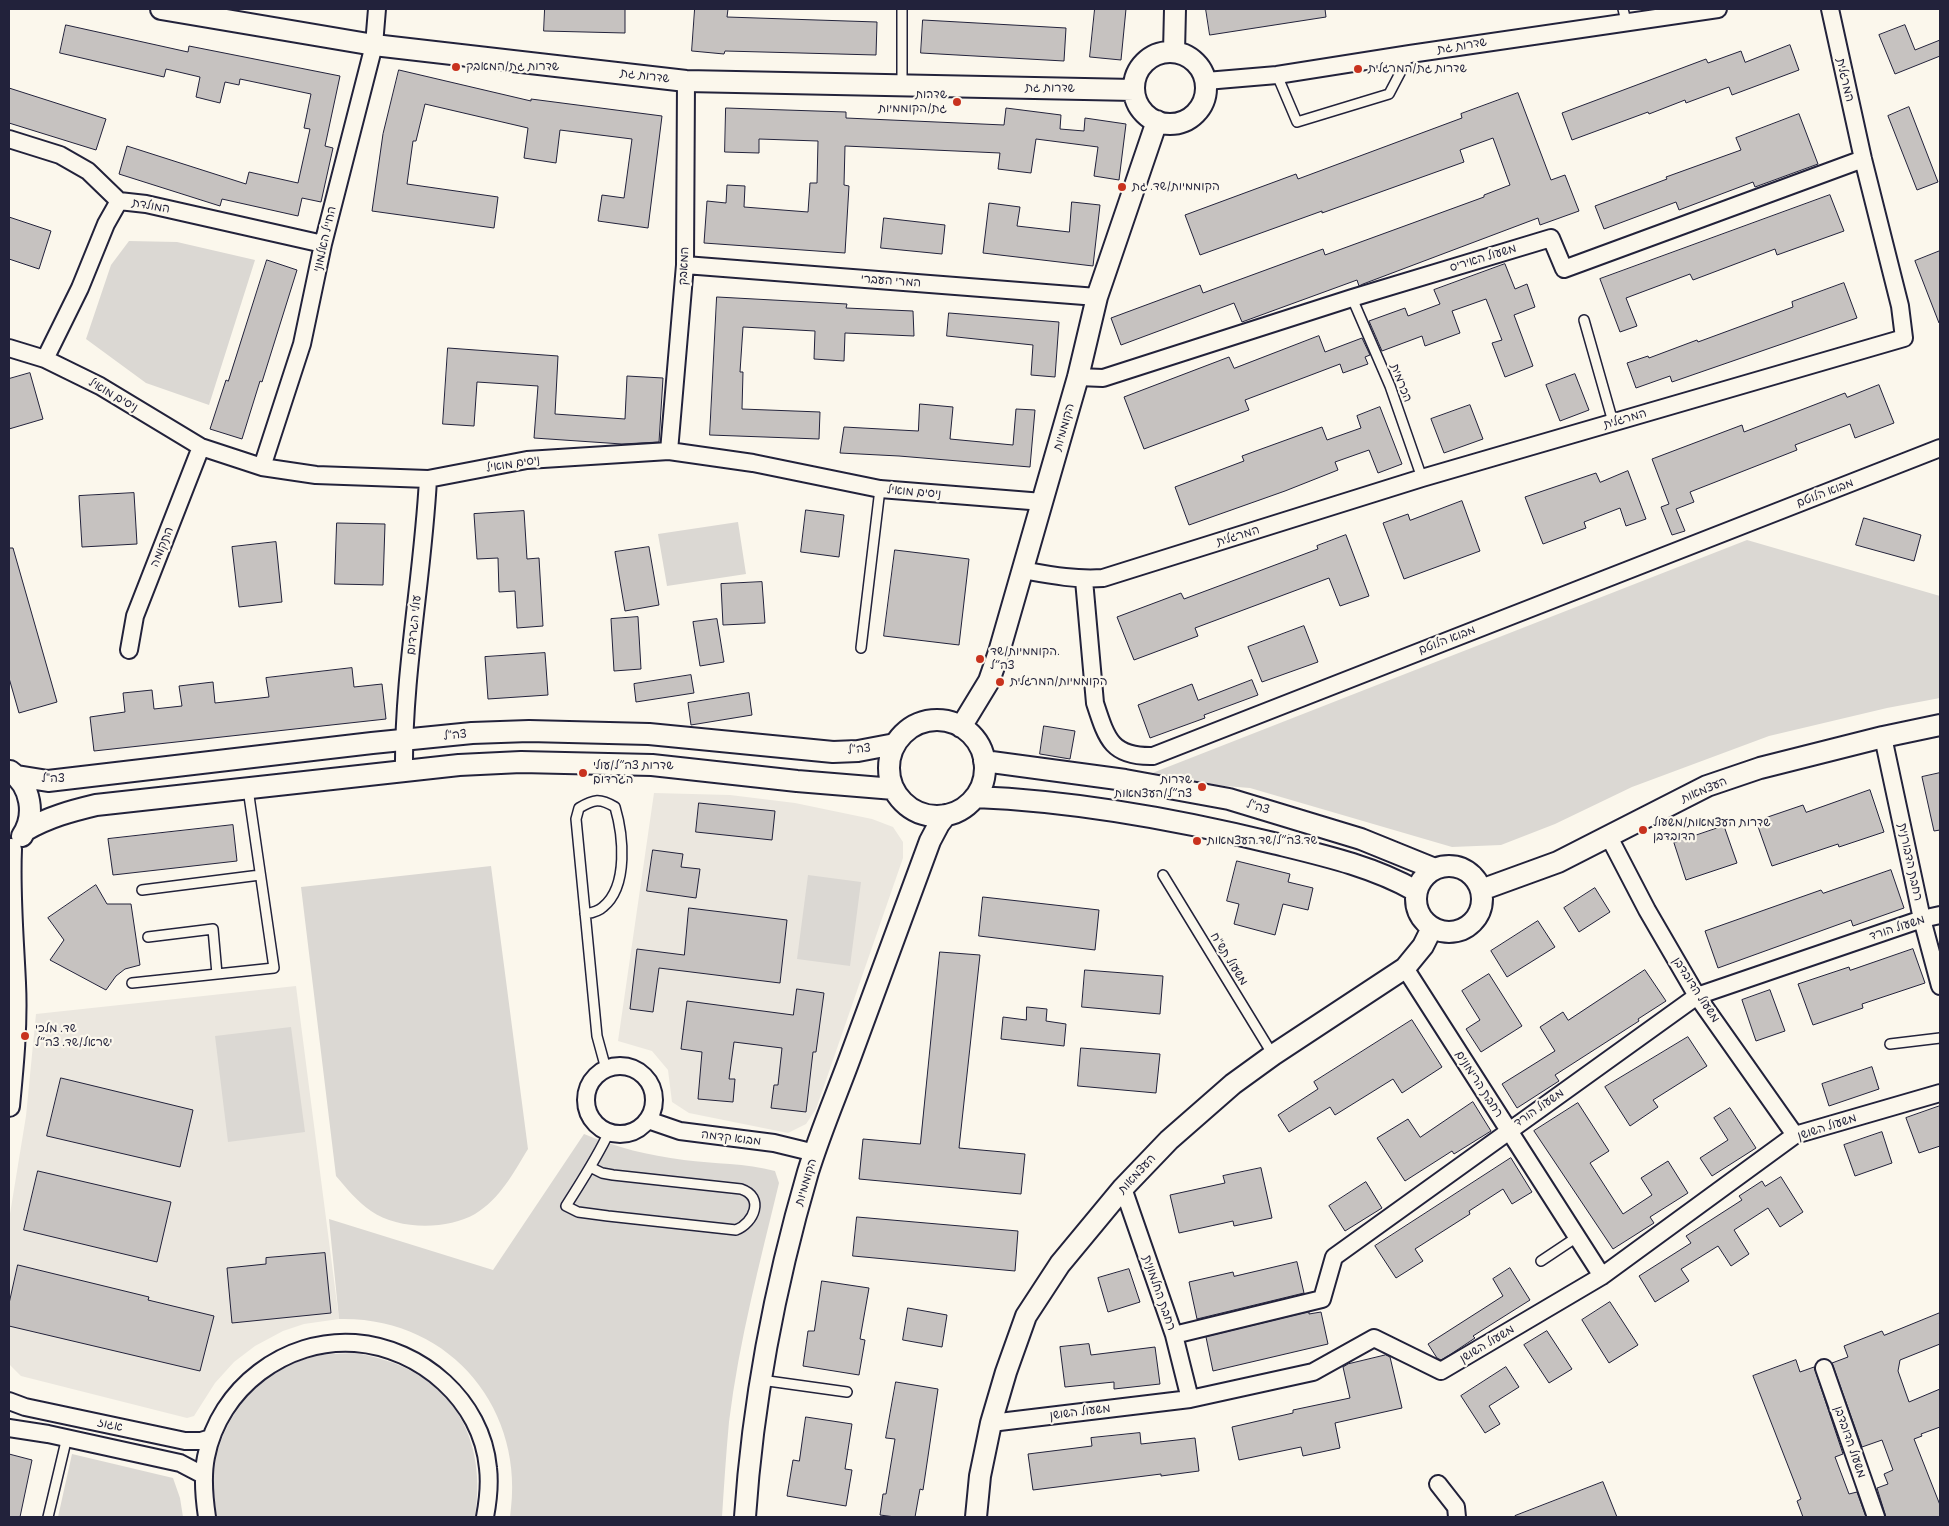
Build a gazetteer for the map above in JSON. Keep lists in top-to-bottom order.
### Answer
{
  "streets": {
    "street": [
      "שדרות גת",
      "המרגלית",
      "המולדת",
      "החייל האלמוני",
      "משעול האיריס",
      "המאבק",
      "המרי העברי",
      "ניסים מואיל",
      "הקוממיות",
      "מבוא הלוטם",
      "התקומה",
      "עולי הגרדום",
      "צה\"ל",
      "העצמאות",
      "רחבת הדבורנית",
      "משעול הורד",
      "משעול הדובדבן",
      "רחבת הרימונים",
      "משעול השושן",
      "מבוא קדמה",
      "רחבת החלמונית",
      "אגוז"
    ],
    "lane": ["הכרמית", "משעול תש\"ח"]
  },
  "crossings": [
    ["שדרות גת", "החייל האלמוני"],
    ["שדרות גת", "המאבק"],
    ["שדרות גת", "הקוממיות"],
    ["המרגלית", "משעול האיריס"],
    ["המרגלית", "הכרמית"],
    ["המרגלית", "הקוממיות"],
    ["המרגלית", "מבוא הלוטם"],
    ["המולדת", "החייל האלמוני"],
    ["המולדת", "ניסים מואיל"],
    ["החייל האלמוני", "ניסים מואיל"],
    ["משעול האיריס", "הכרמית"],
    ["משעול האיריס", "הקוממיות"],
    ["המאבק", "המרי העברי"],
    ["המאבק", "ניסים מואיל"],
    ["המרי העברי", "הקוממיות"],
    ["ניסים מואיל", "הקוממיות"],
    ["ניסים מואיל", "התקומה"],
    ["ניסים מואיל", "עולי הגרדום"],
    ["הקוממיות", "צה\"ל"],
    ["הקוממיות", "מבוא קדמה"],
    ["עולי הגרדום", "צה\"ל"],
    ["צה\"ל", "העצמאות"],
    ["העצמאות", "רחבת הדבורנית"],
    ["העצמאות", "משעול תש\"ח"],
    ["העצמאות", "משעול הדובדבן"],
    ["העצמאות", "רחבת הרימונים"],
    ["העצמאות", "משעול השושן"],
    ["העצמאות", "רחבת החלמונית"],
    ["רחבת הדבורנית", "משעול הורד"],
    ["משעול הורד", "משעול הדובדבן"],
    ["משעול הורד", "רחבת הרימונים"],
    ["משעול הורד", "רחבת החלמונית"],
    ["משעול הדובדבן", "משעול השושן"],
    ["רחבת הרימונים", "משעול השושן"],
    ["משעול השושן", "רחבת החלמונית"]
  ],
  "places": [
    "שדרות גת/המאבק",
    "שדרות גת/המרגלית",
    "שדרות גת/הקוממיות",
    "הקוממיות/שד. גת",
    "הקוממיות/שד. צה״ל",
    "הקוממיות/המרגלית",
    "שדרות צה״ל/עולי הגרדום",
    "שדרות צה״ל/העצמאות",
    "שדרות העצמאות/משעול הדובדבן",
    "שד.צה״ל/שד.העצמאות",
    "שד. מלכי ישראל/שד. צה״ל"
  ]
}
